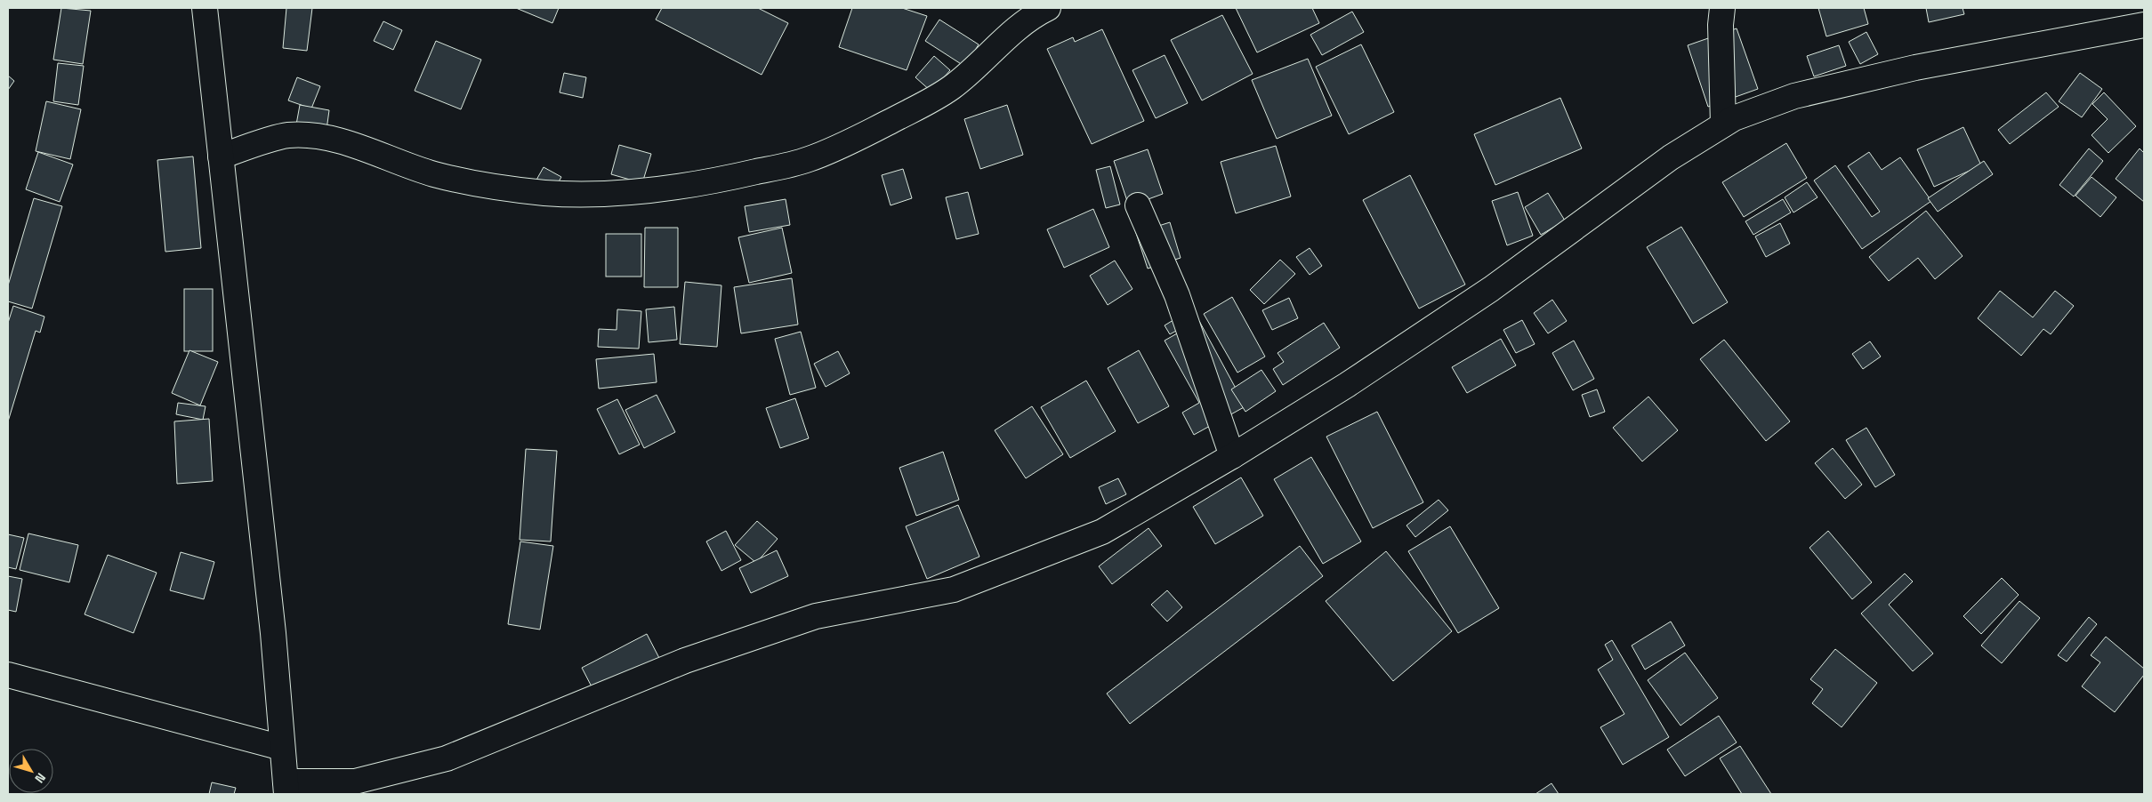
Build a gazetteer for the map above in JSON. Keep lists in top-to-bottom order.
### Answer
{
  "north": "bottom right"
}
